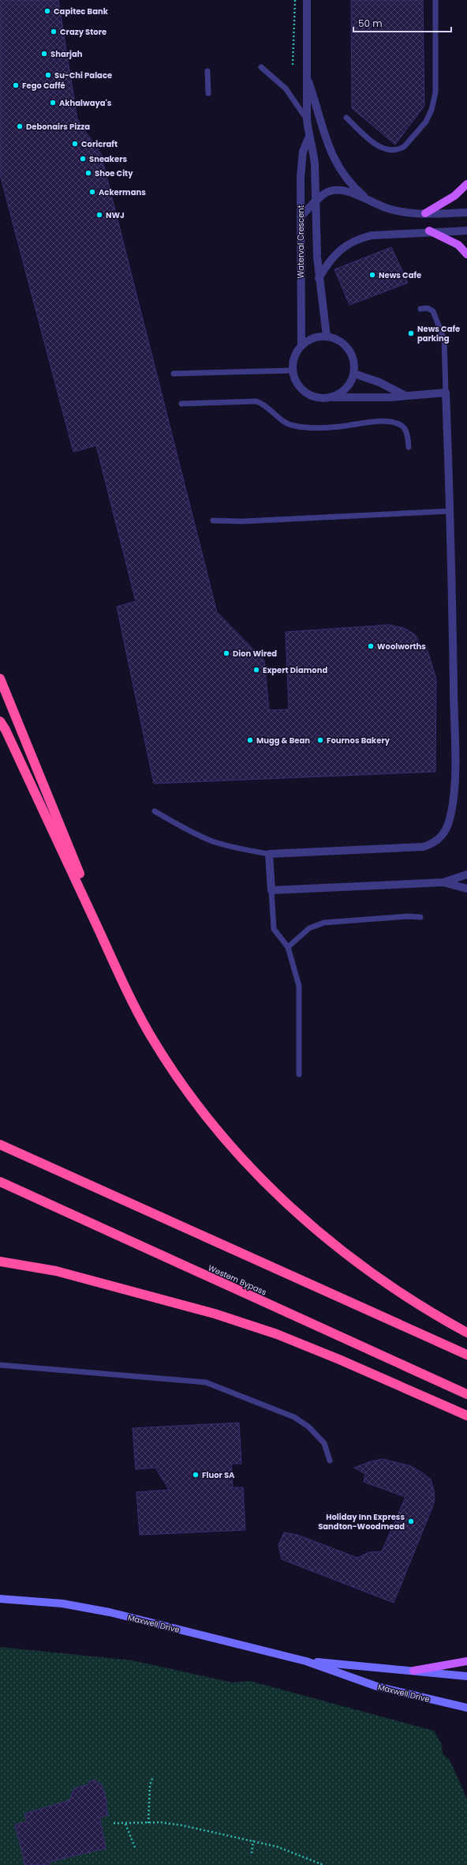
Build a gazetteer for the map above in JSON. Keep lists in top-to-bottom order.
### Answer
{
  "streets": {
    "highway": ["Western Bypass"],
    "main road": ["Maxwell Drive"],
    "street": ["Waterval Crescent"]
  },
  "places": [
    "Capitec Bank",
    "Crazy Store",
    "Sharjah",
    "Su-Chi Palace",
    "Fego Caffé",
    "Akhalwaya's",
    "Debonairs Pizza",
    "Coricraft",
    "Sneakers",
    "Shoe City",
    "Ackermans",
    "NWJ",
    "News Cafe",
    "News Cafe parking",
    "Woolworths",
    "Dion Wired",
    "Expert Diamond",
    "Mugg & Bean",
    "Fournos Bakery",
    "Fluor SA",
    "Holiday Inn Express Sandton-Woodmead"
  ],
  "scale_bar": "50 m"
}
